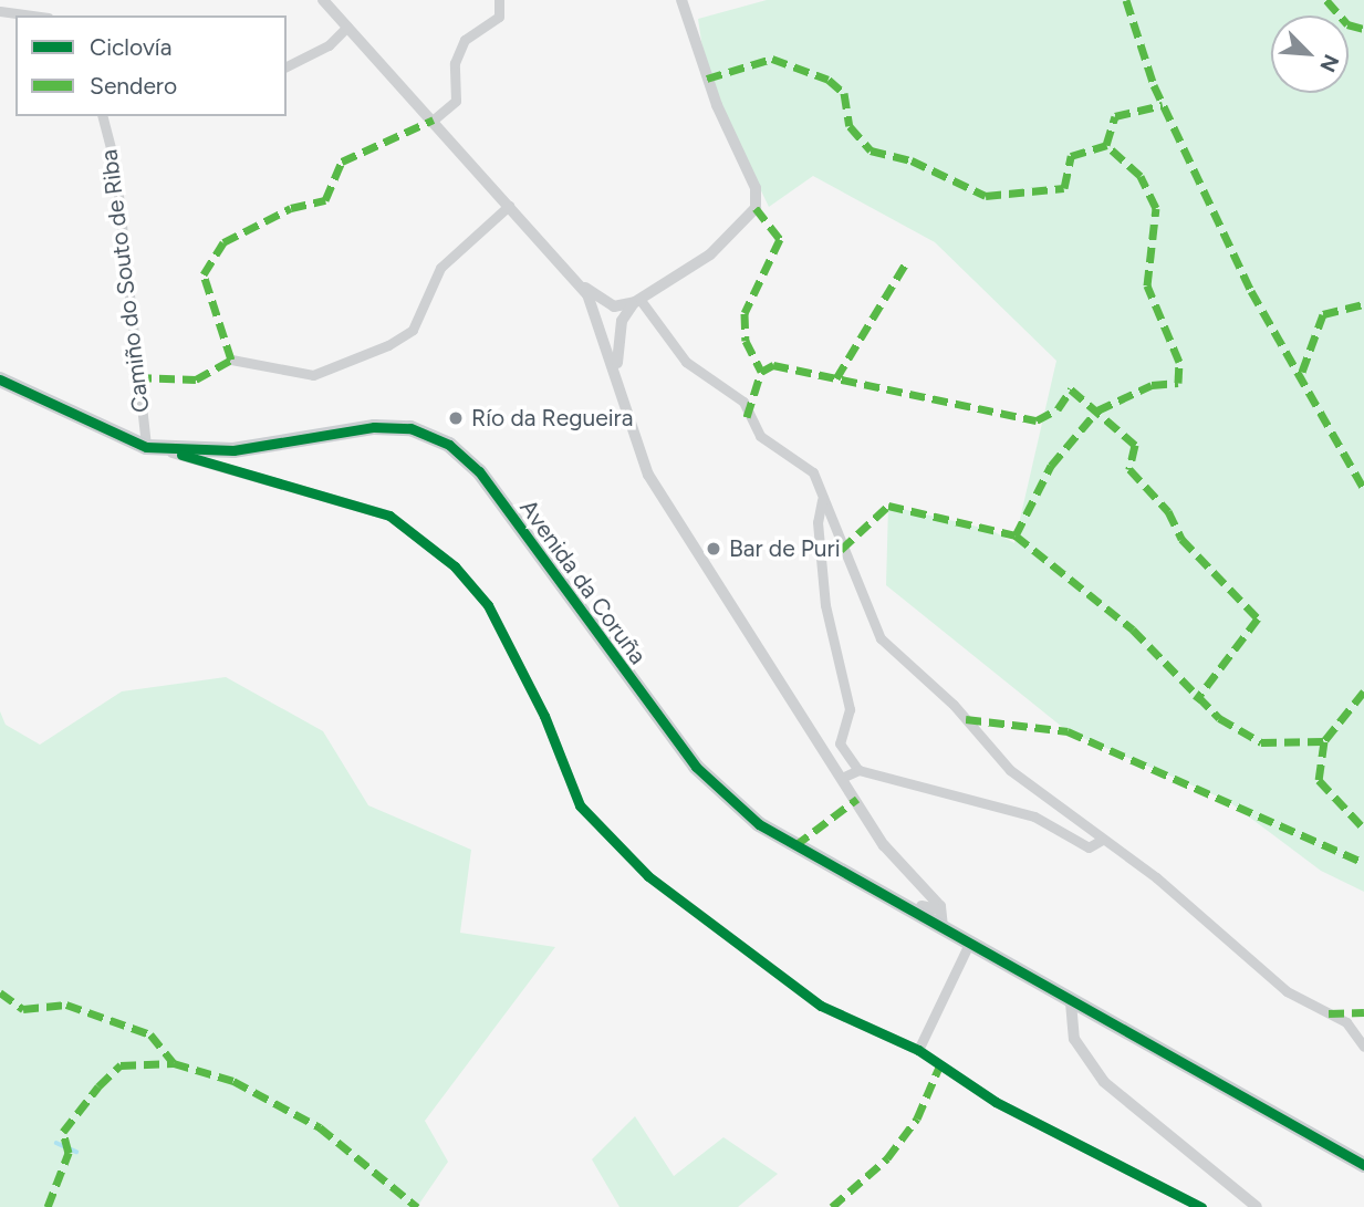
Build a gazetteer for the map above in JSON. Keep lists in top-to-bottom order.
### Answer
{
  "streets": {
    "main road": ["Avenida da Coruña"],
    "street": ["Camiño do Souto de Riba"]
  },
  "crossings": [
    ["Camiño do Souto de Riba", "Avenida da Coruña"]
  ],
  "places": ["Río da Regueira", "Bar de Puri"],
  "legend": ["Ciclovía", "Sendero"],
  "north": "bottom right"
}
